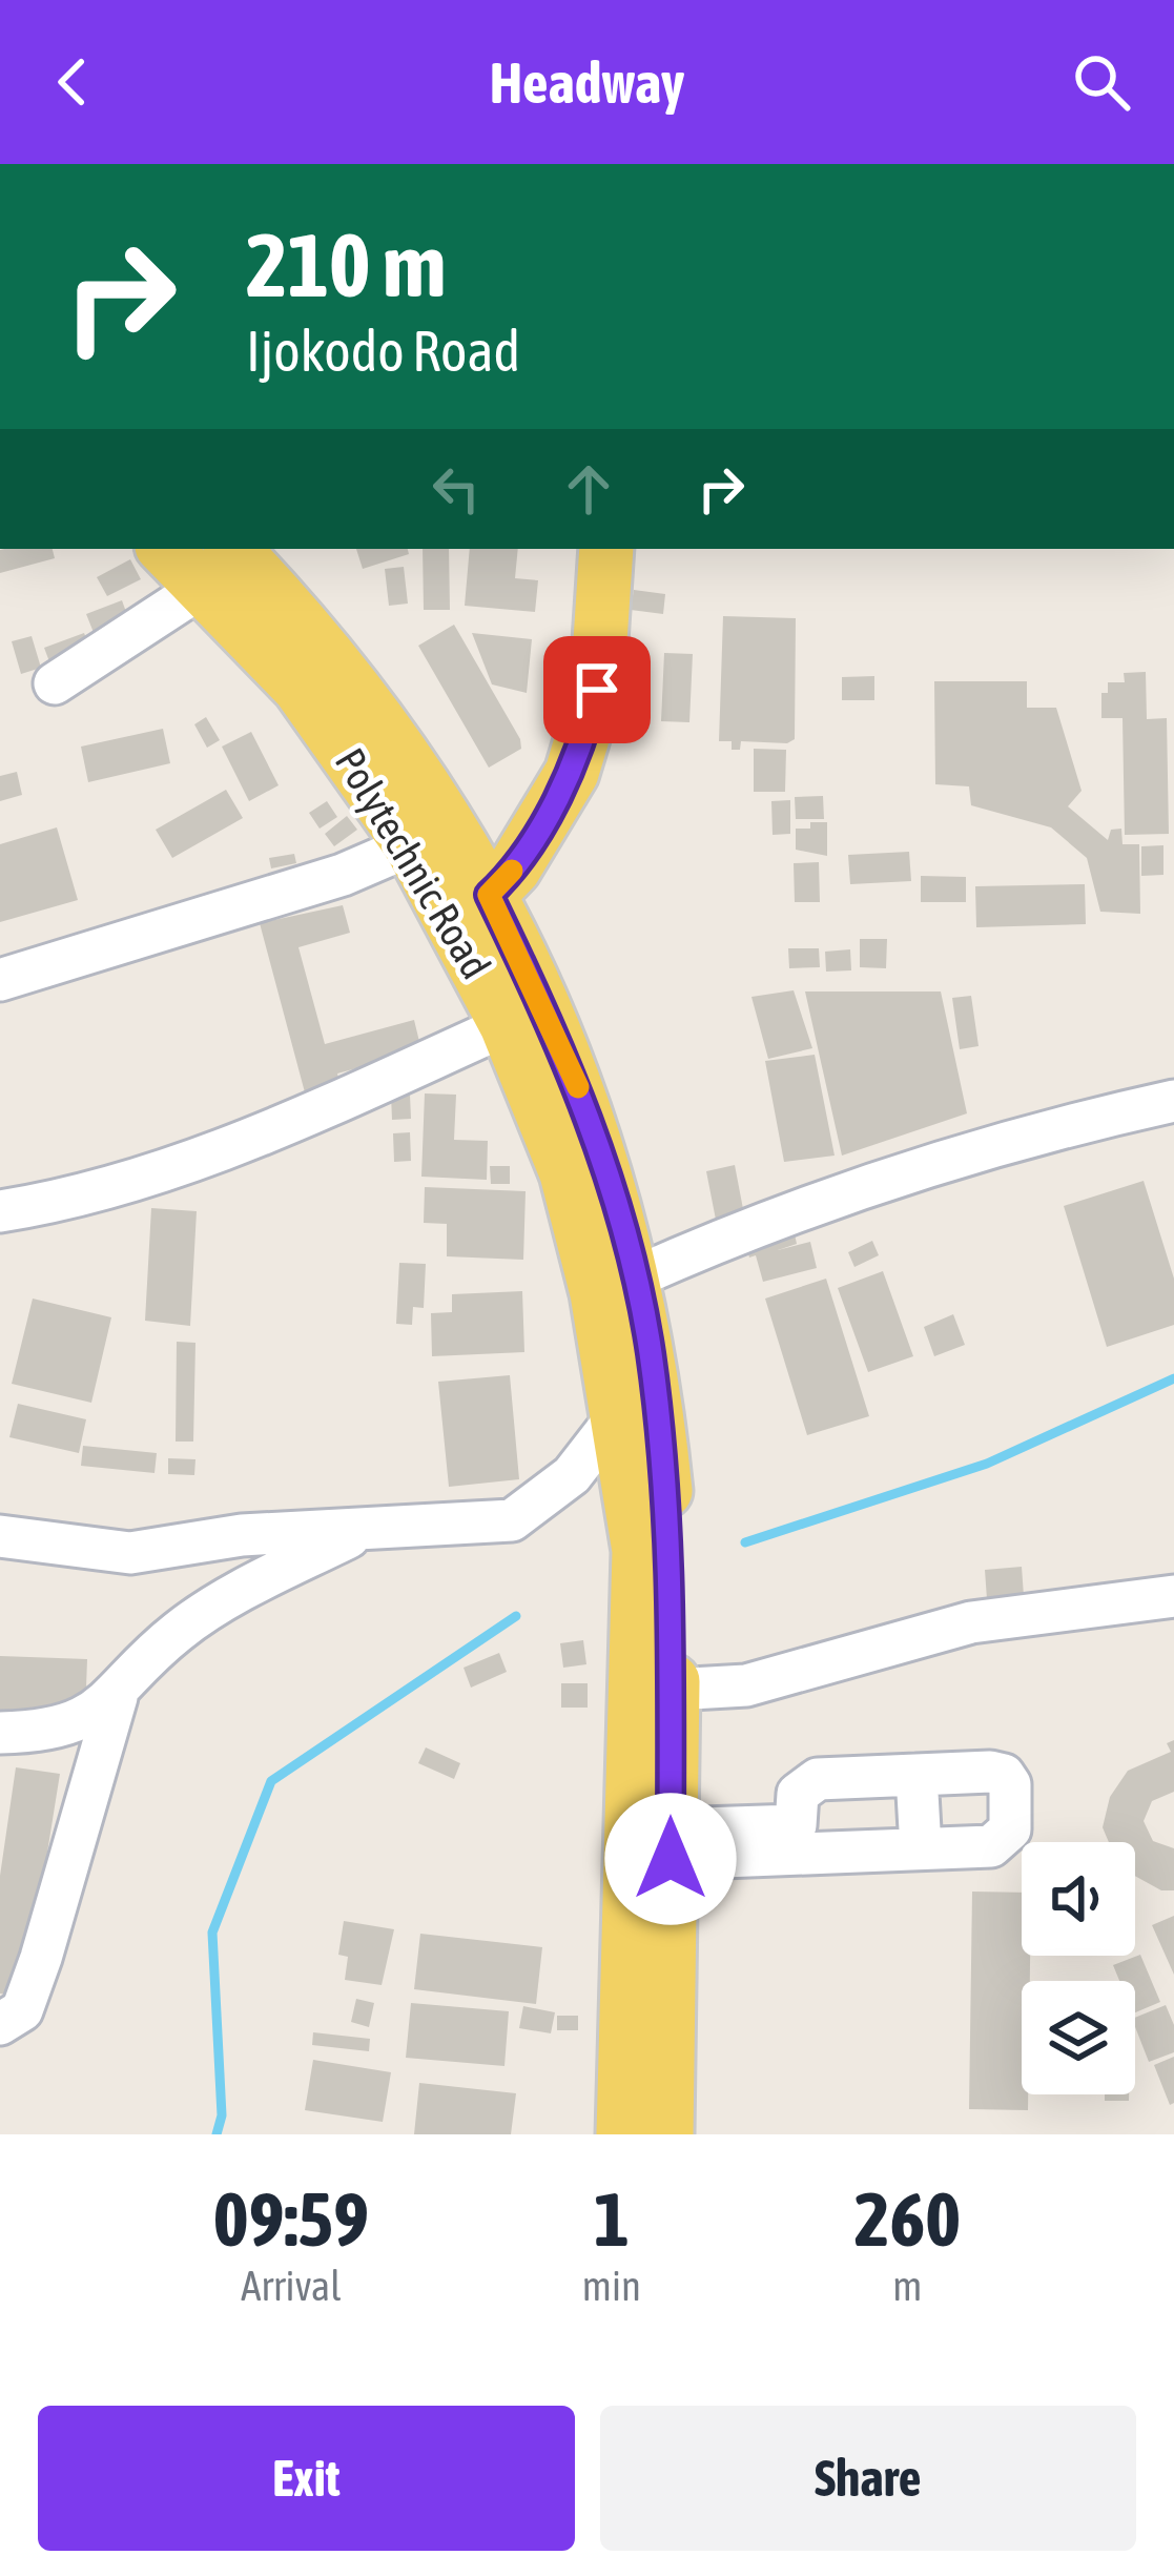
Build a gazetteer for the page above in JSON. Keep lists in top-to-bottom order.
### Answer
{
  "streets": {
    "main road": ["Polytechnic Road"]
  },
  "page": {
    "header": "Headway",
    "turn": ["210 m", "Ijokodo Road"],
    "eta": [
      "09:59",
      "Arrival",
      "1",
      "min",
      "260",
      "m"
    ],
    "buttons": ["Exit", "Share"]
  }
}
